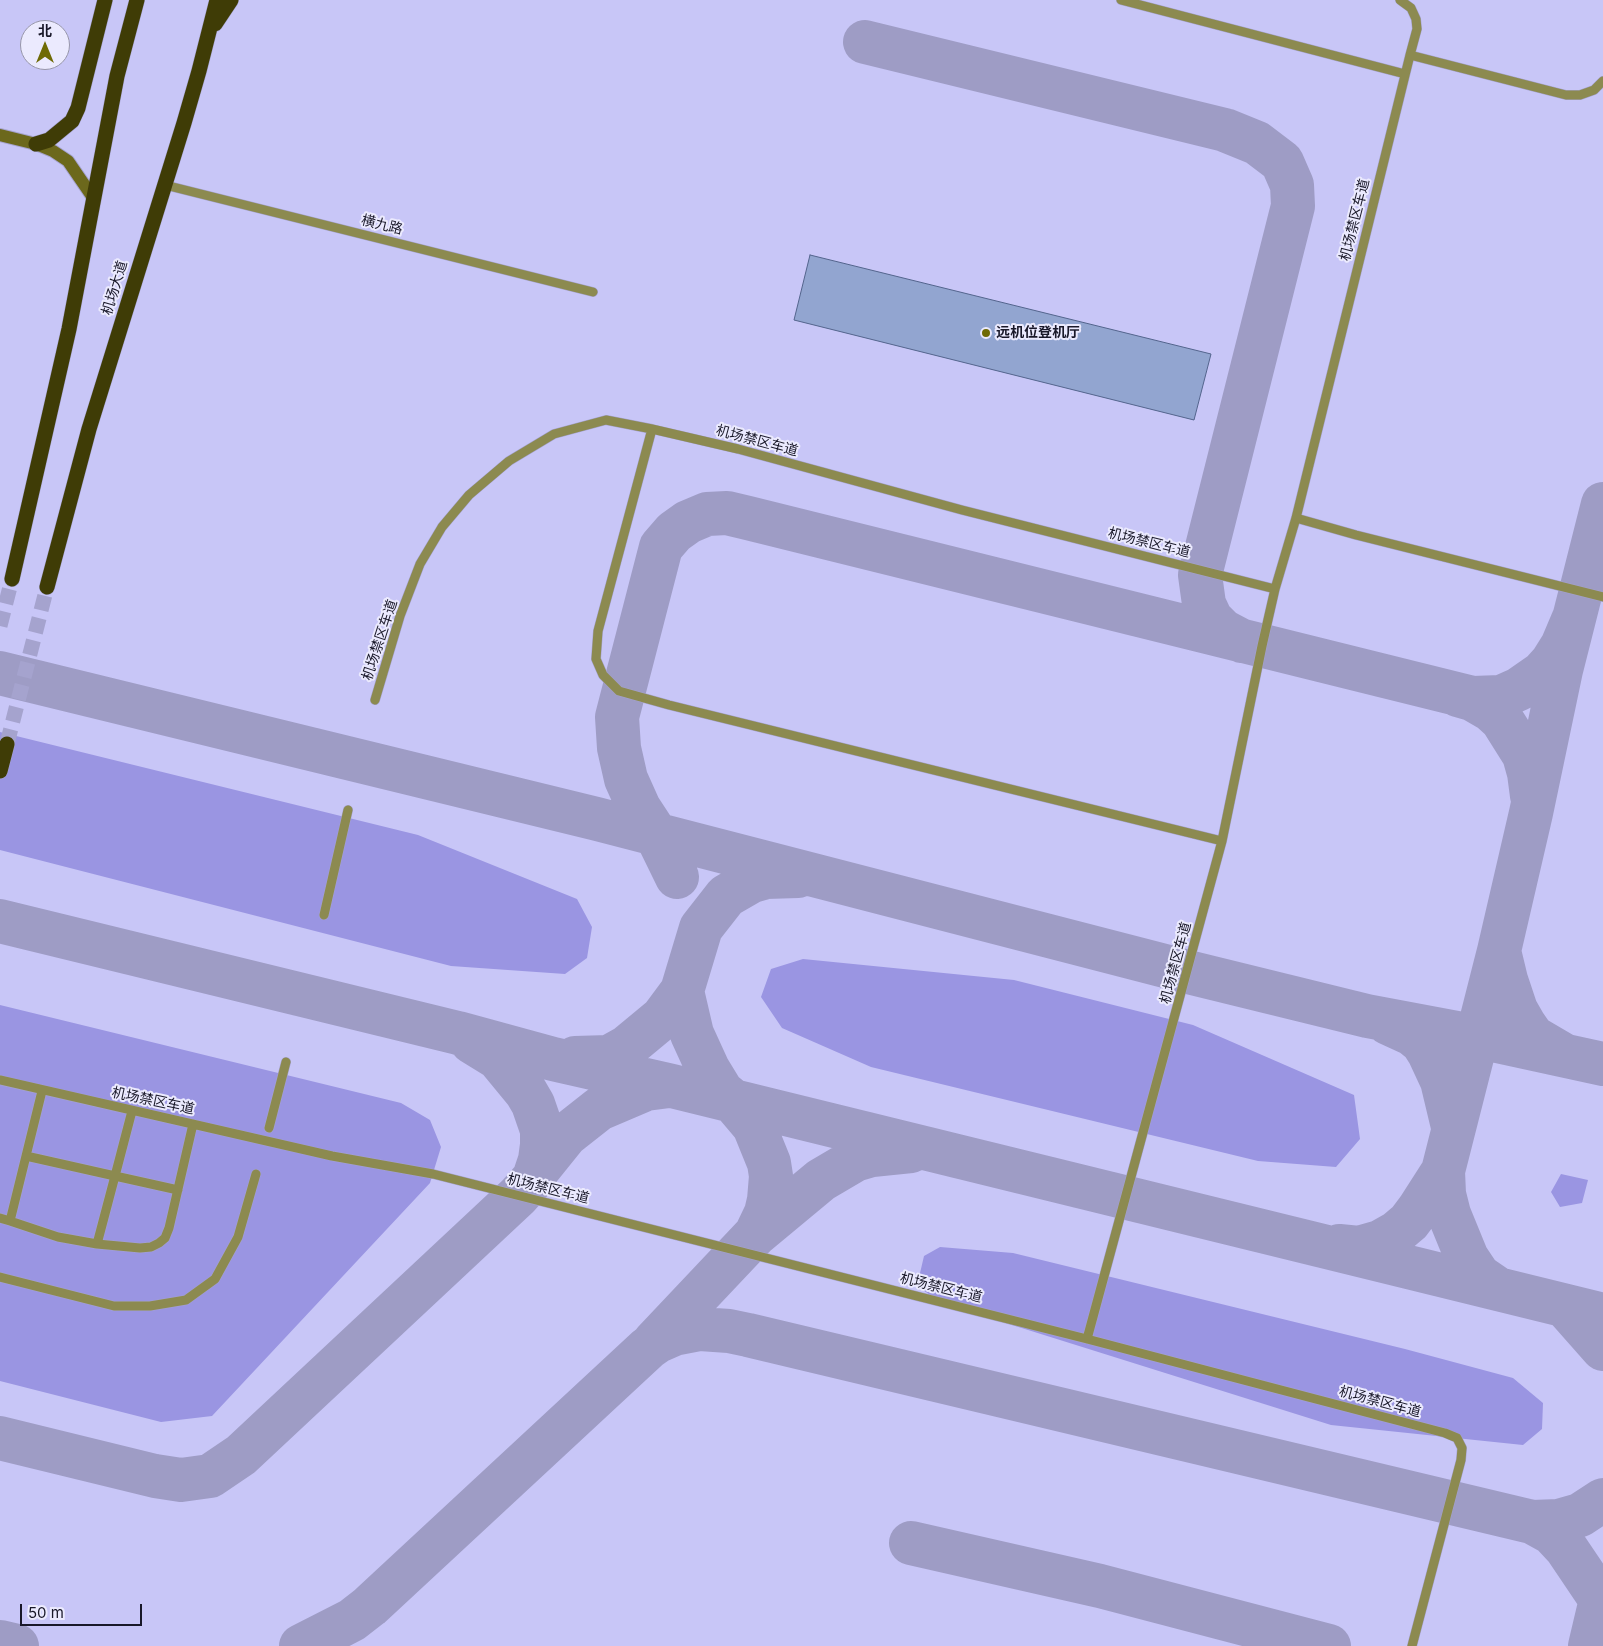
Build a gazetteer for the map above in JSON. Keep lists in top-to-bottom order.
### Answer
{
  "streets": {
    "highway": ["机场大道"],
    "lane": ["机场禁区车道", "横九路"]
  },
  "crossings": [
    ["横九路", "机场大道"]
  ],
  "places": ["远机位登机厅"],
  "scale_bar": "50 m",
  "north": "top"
}
